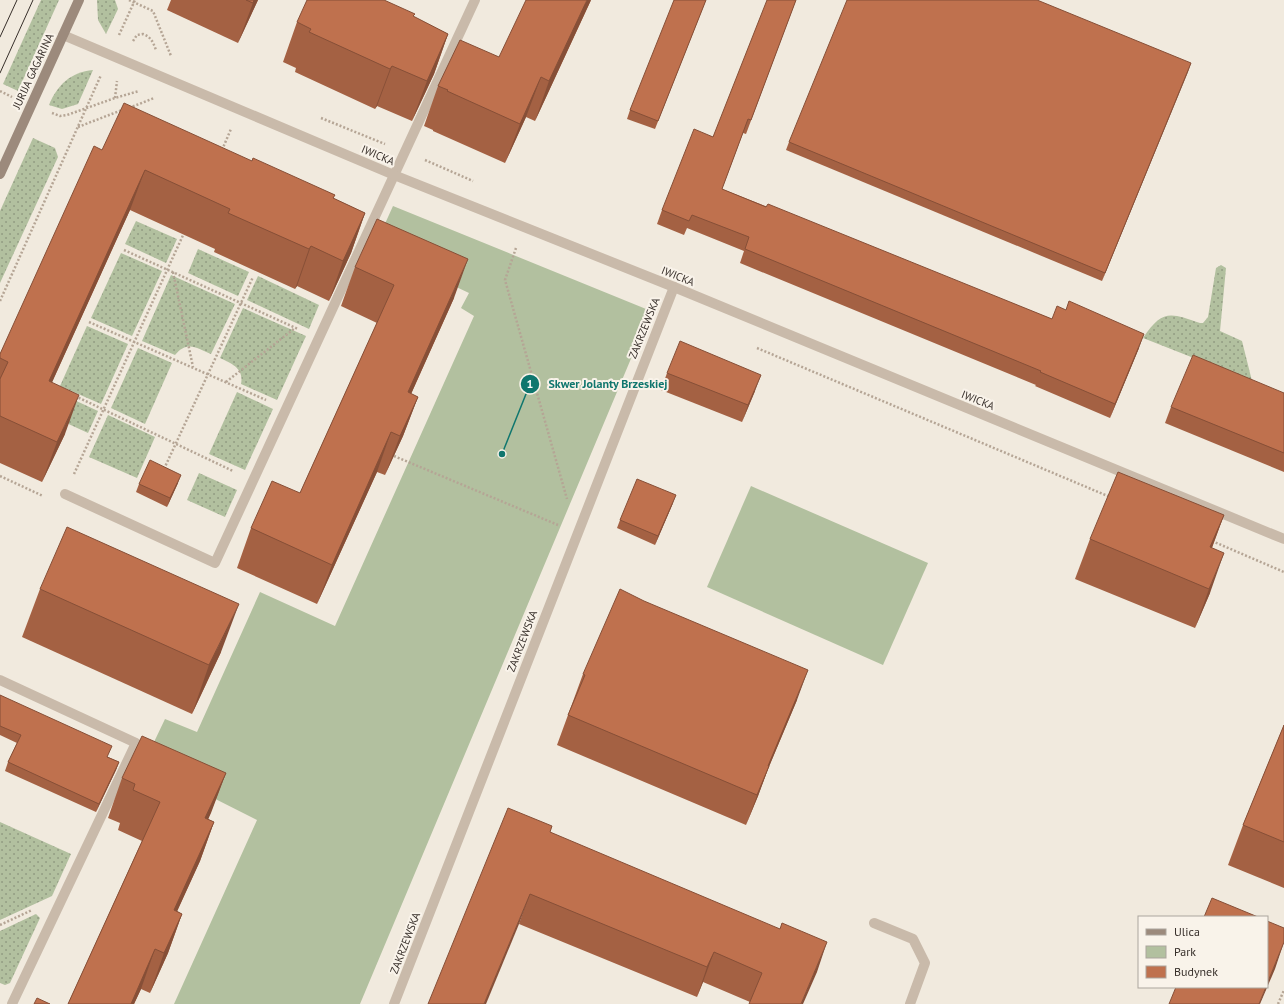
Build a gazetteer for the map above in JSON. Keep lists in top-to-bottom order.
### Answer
{
  "streets": {
    "main road": ["JURIJA GAGARINA"],
    "street": ["IWICKA", "ZAKRZEWSKA"]
  },
  "crossings": [
    ["JURIJA GAGARINA", "IWICKA"],
    ["IWICKA", "ZAKRZEWSKA"]
  ],
  "places": ["Skwer Jolanty Brzeskiej"],
  "legend": ["Ulica", "Park", "Budynek"]
}
